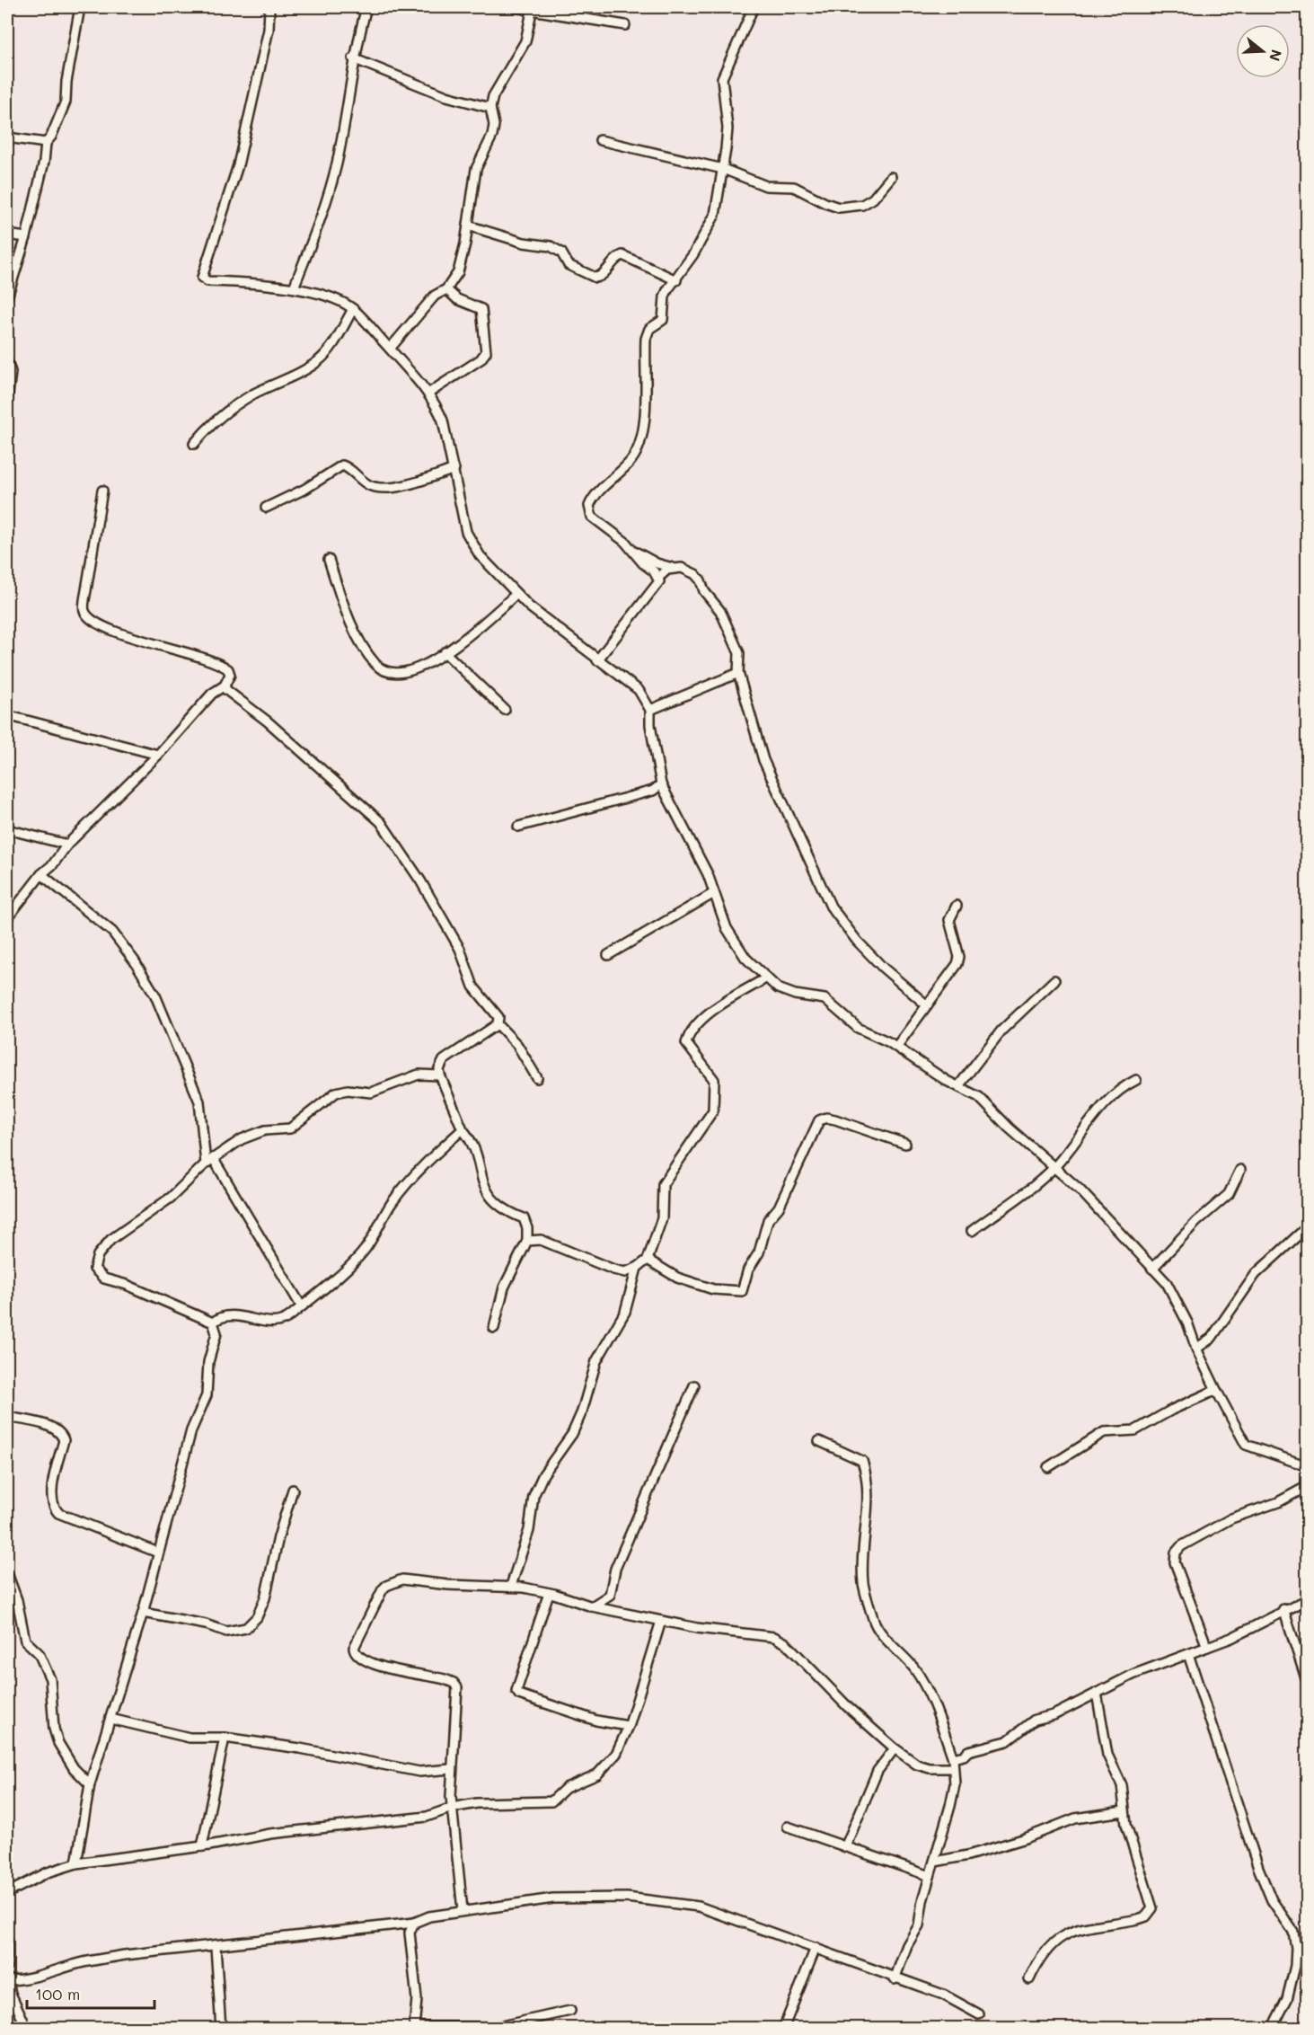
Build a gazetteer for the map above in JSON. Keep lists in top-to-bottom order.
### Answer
{
  "scale_bar": "100 m",
  "north": "right"
}
